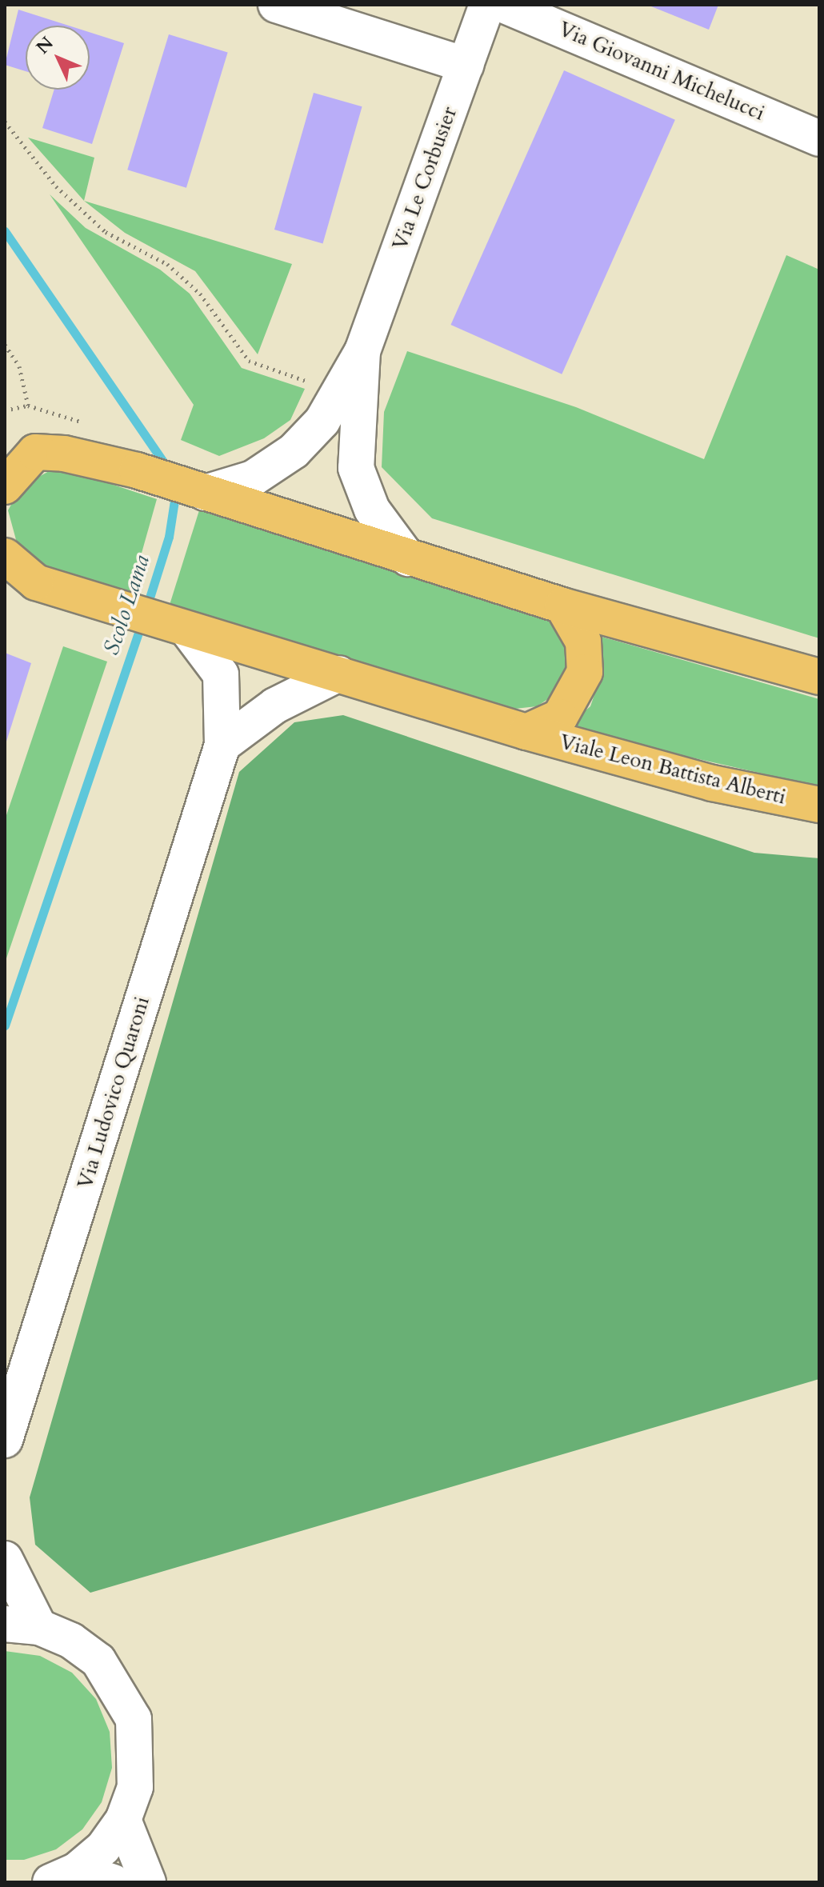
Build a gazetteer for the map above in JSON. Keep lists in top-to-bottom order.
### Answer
{
  "streets": {
    "main road": ["Viale Leon Battista Alberti"],
    "street": ["Via Giovanni Michelucci", "Via Le Corbusier", "Via Ludovico Quaroni"]
  },
  "crossings": [
    ["Viale Leon Battista Alberti", "Via Ludovico Quaroni"]
  ],
  "water": ["Scolo Lama"],
  "north": "top left"
}
